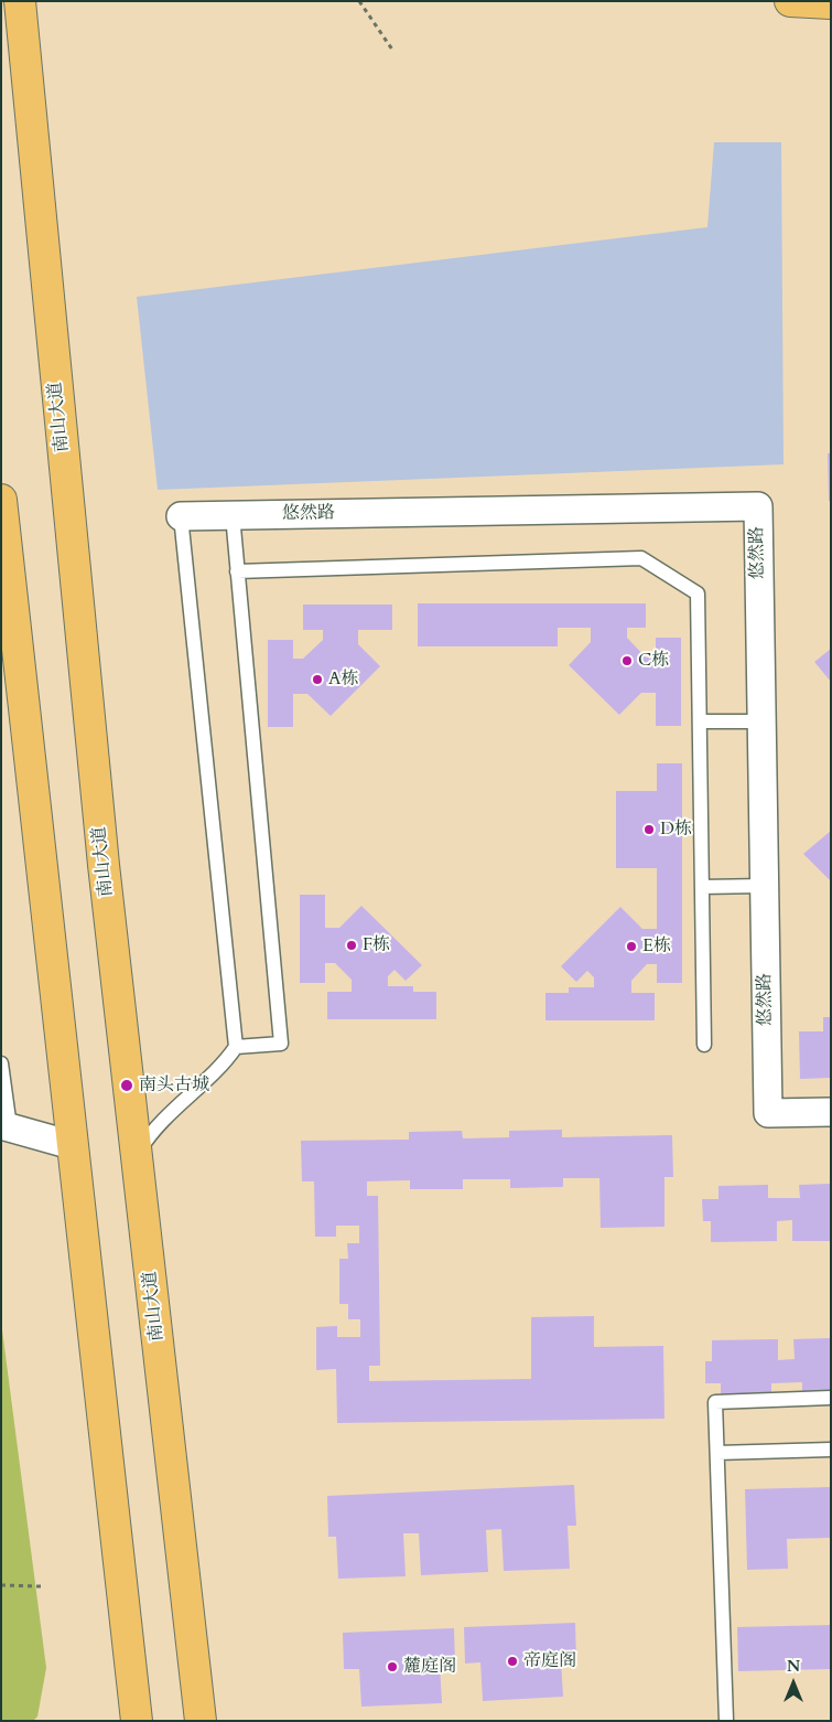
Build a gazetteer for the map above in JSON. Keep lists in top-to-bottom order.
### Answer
{
  "streets": {
    "main road": ["南山大道"],
    "street": ["悠然路"]
  },
  "places": [
    "C栋",
    "A栋",
    "D栋",
    "F栋",
    "E栋",
    "南头古城",
    "帝庭阁",
    "麓庭阁"
  ],
  "north": "top"
}
